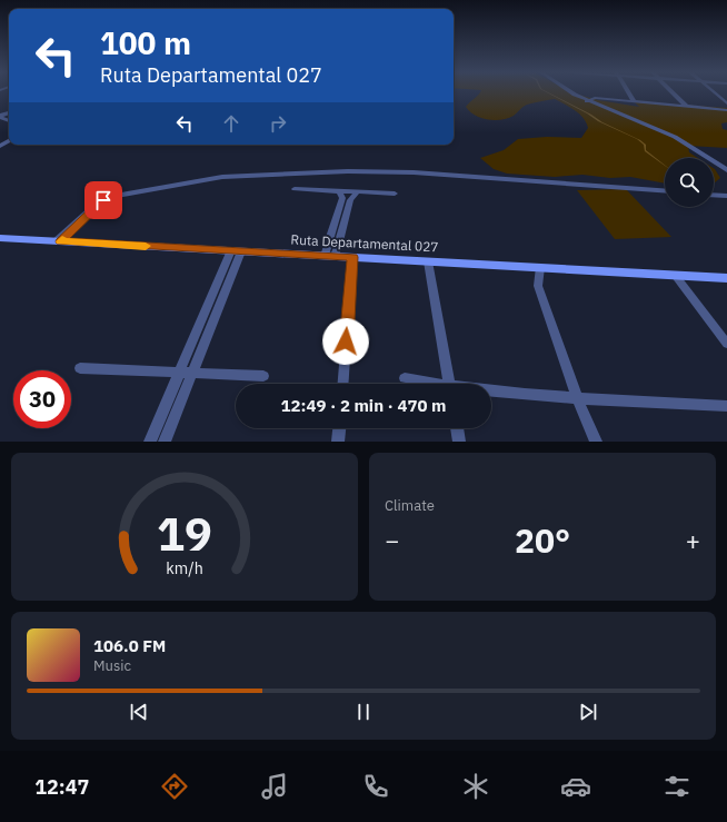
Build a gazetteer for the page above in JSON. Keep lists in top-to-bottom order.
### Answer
{
  "streets": {
    "main road": ["Ruta Departamental 027"]
  },
  "page": {
    "turn": ["100 m", "Ruta Departamental 027"],
    "limit": "30",
    "trip": "12:49 · 2 min · 470 m",
    "tile": "Climate",
    "heat": ["−", "20°", "+"],
    "song": ["106.0 FM", "Music"],
    "tabs": "12:47",
    "gauge": ["19", "km/h"]
  }
}
